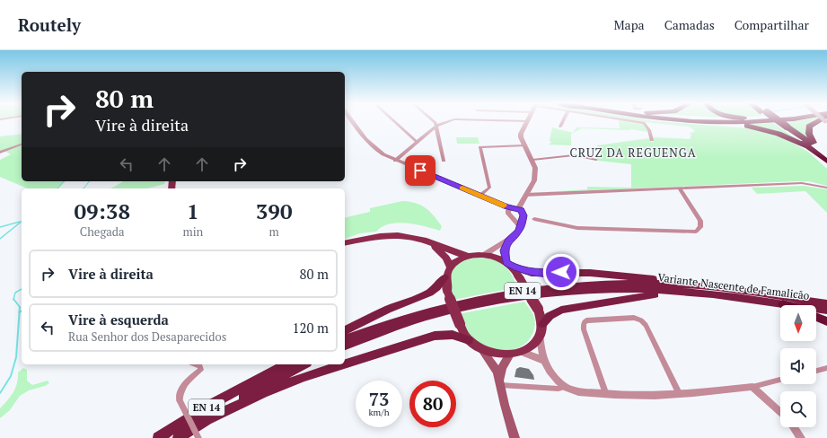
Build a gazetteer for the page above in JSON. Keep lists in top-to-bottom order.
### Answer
{
  "streets": {
    "highway": ["Variante Nascente de Famalicão", "EN 14"]
  },
  "districts": ["CRUZ DA REGUENGA"],
  "north": "bottom",
  "page": {
    "header": "Routely",
    "nav": ["Mapa", "Camadas", "Compartilhar"],
    "turn": ["80 m", "Vire à direita"],
    "eta": [
      "09:38",
      "Chegada",
      "1",
      "min",
      "390",
      "m"
    ],
    "list": [
      {
        "name": "Vire à direita",
        "value": "80 m"
      },
      {
        "name": "Vire à esquerda",
        "note": "Rua Senhor dos Desaparecidos",
        "value": "120 m"
      }
    ],
    "speed": "73 km/h",
    "limit": "80"
  }
}
